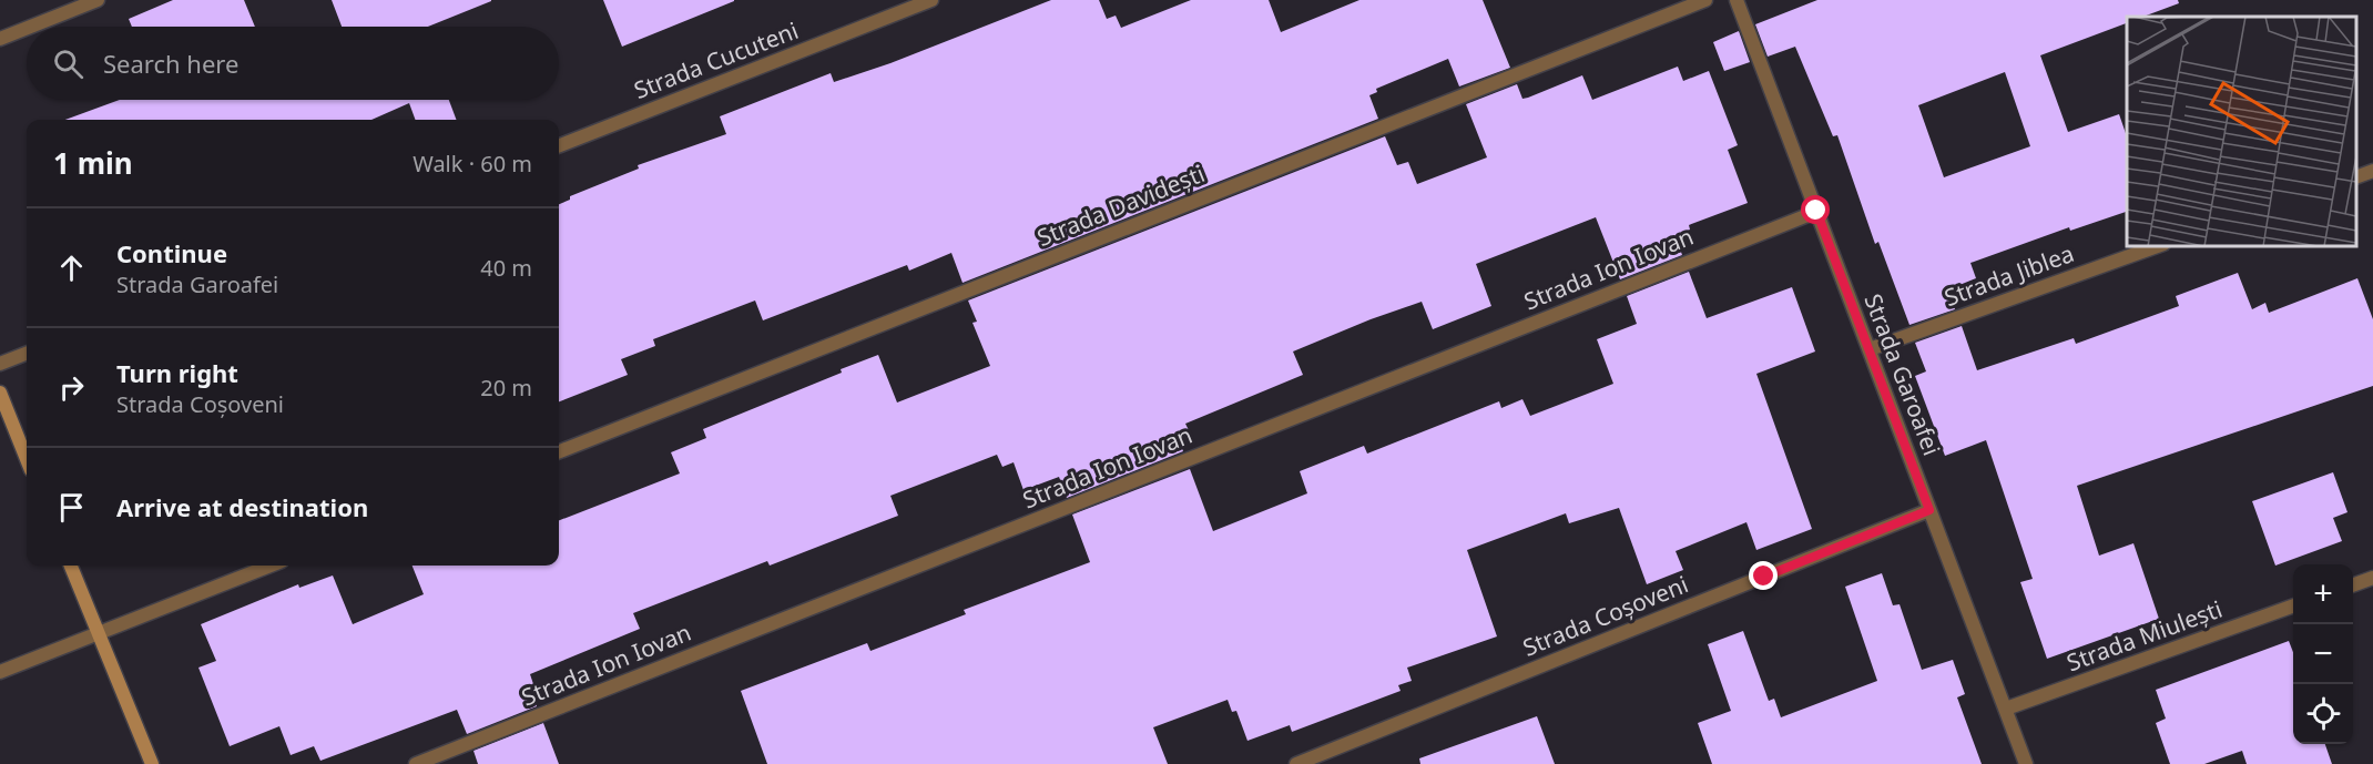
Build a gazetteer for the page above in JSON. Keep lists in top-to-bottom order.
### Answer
{
  "streets": {
    "street": [
      "Strada Cucuteni",
      "Strada Davidești",
      "Strada Ion Iovan",
      "Strada Jiblea",
      "Strada Garoafei",
      "Strada Coșoveni",
      "Strada Miulești"
    ]
  },
  "crossings": [
    ["Strada Ion Iovan", "Strada Garoafei"],
    ["Strada Jiblea", "Strada Garoafei"],
    ["Strada Garoafei", "Strada Coșoveni"],
    ["Strada Garoafei", "Strada Miulești"]
  ],
  "page": {
    "search": "Search here",
    "heading": ["1 min", "Walk · 60 m"],
    "list": [
      ["Continue", "Strada Garoafei", "40 m"],
      ["Turn right", "Strada Coșoveni", "20 m"],
      "Arrive at destination"
    ],
    "map_buttons": ["+", "−"]
  }
}
